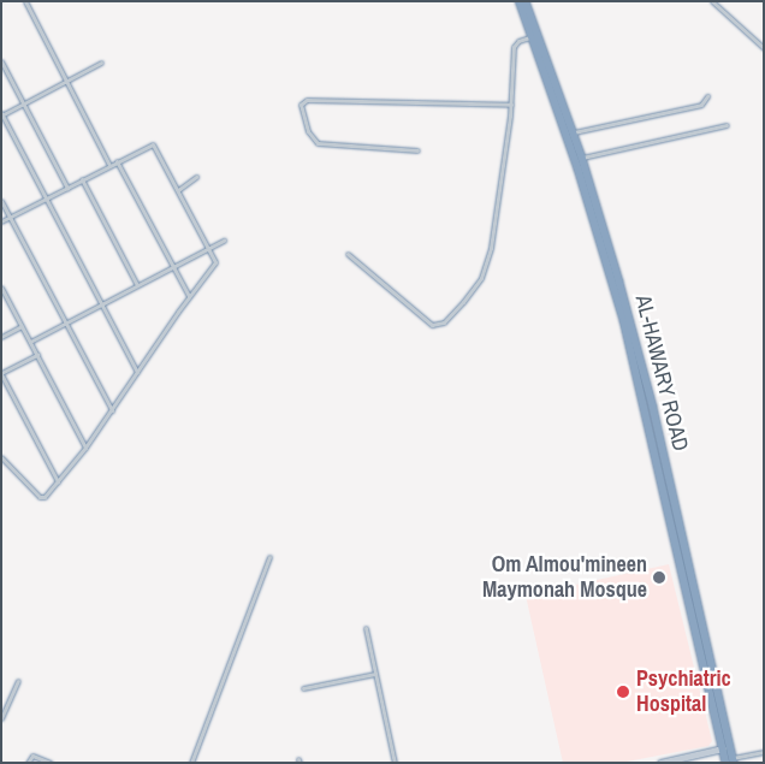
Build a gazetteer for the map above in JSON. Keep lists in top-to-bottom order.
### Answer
{
  "streets": {
    "highway": ["AL-HAWARY ROAD"]
  },
  "places": ["Om Almou'mineen Maymonah Mosque", "Psychiatric Hospital"]
}
